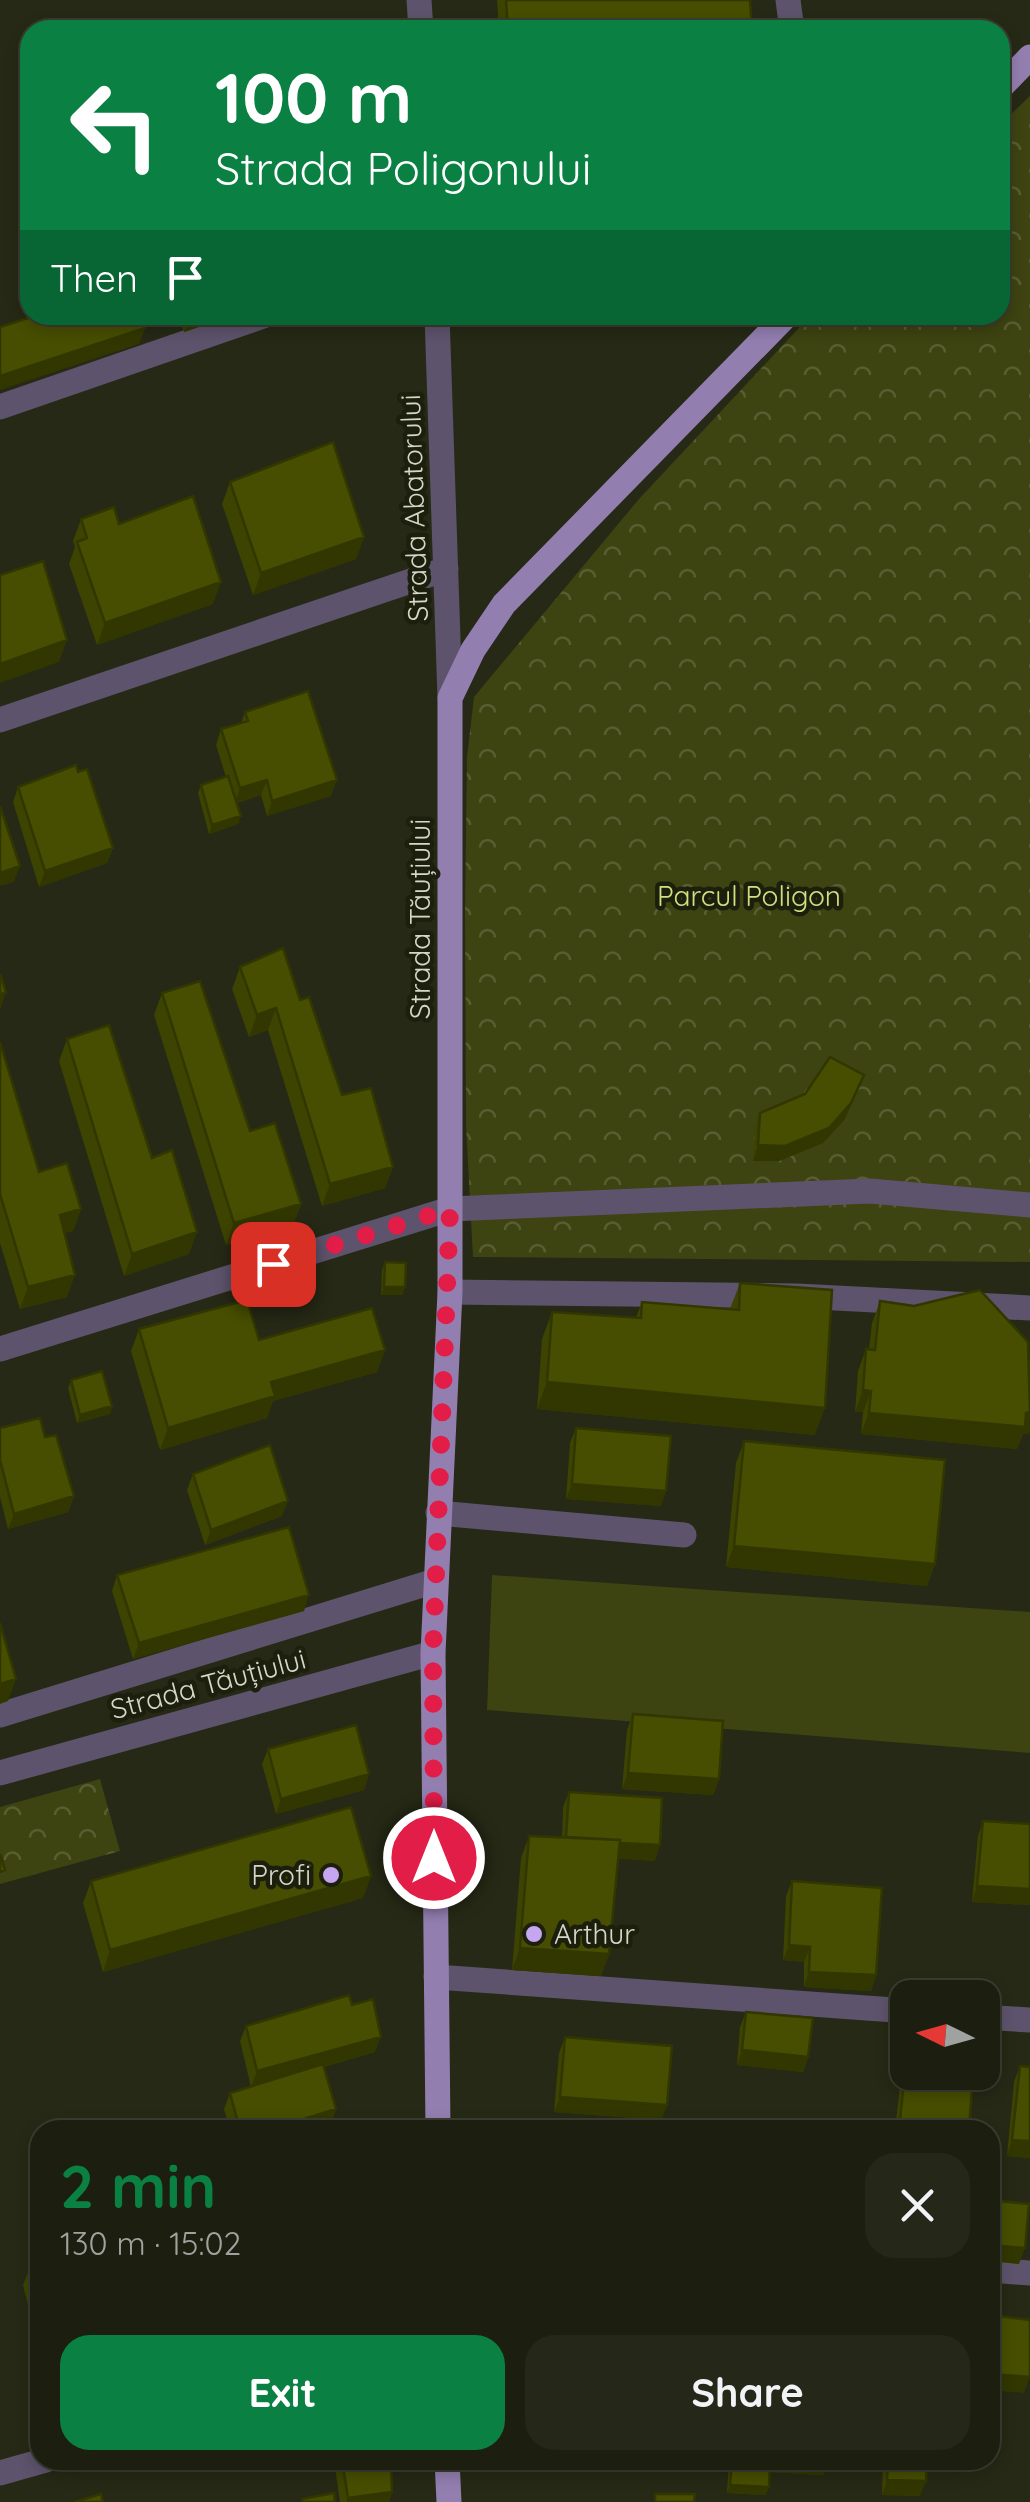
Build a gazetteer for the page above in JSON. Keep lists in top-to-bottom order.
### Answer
{
  "streets": {
    "main road": ["Strada Tăuțiului"],
    "street": ["Strada Abatorului"]
  },
  "crossings": [
    ["Strada Abatorului", "Strada Tăuțiului"]
  ],
  "parks": ["Parcul Poligon"],
  "places": ["Profi", "Arthur"],
  "north": "left",
  "page": {
    "turn": ["100 m", "Strada Poligonului"],
    "then": "Then",
    "heading": ["2 min", "130 m · 15:02"],
    "buttons": ["Exit", "Share"]
  }
}
